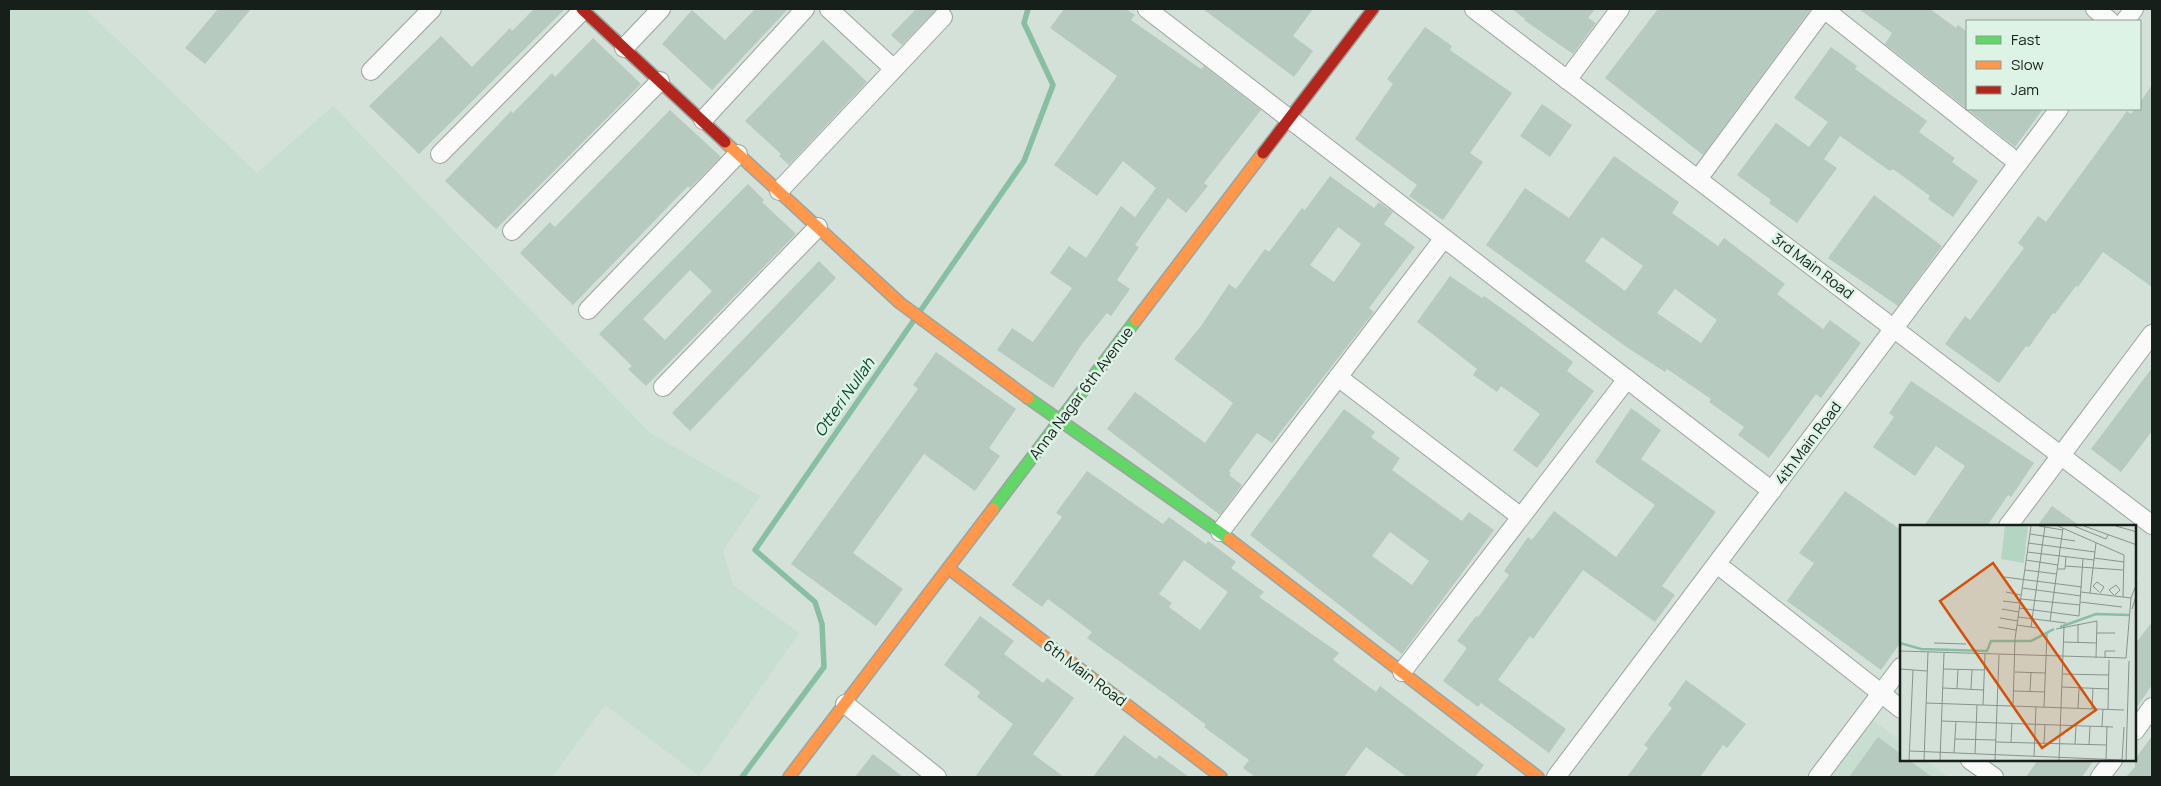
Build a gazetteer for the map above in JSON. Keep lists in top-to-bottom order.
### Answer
{
  "streets": {
    "street": [
      "3rd Main Road",
      "Anna Nagar 6th Avenue",
      "4th Main Road",
      "6th Main Road"
    ]
  },
  "crossings": [
    ["3rd Main Road", "4th Main Road"],
    ["Anna Nagar 6th Avenue", "6th Main Road"]
  ],
  "water": ["Otteri Nullah"],
  "legend": ["Fast", "Slow", "Jam"]
}
